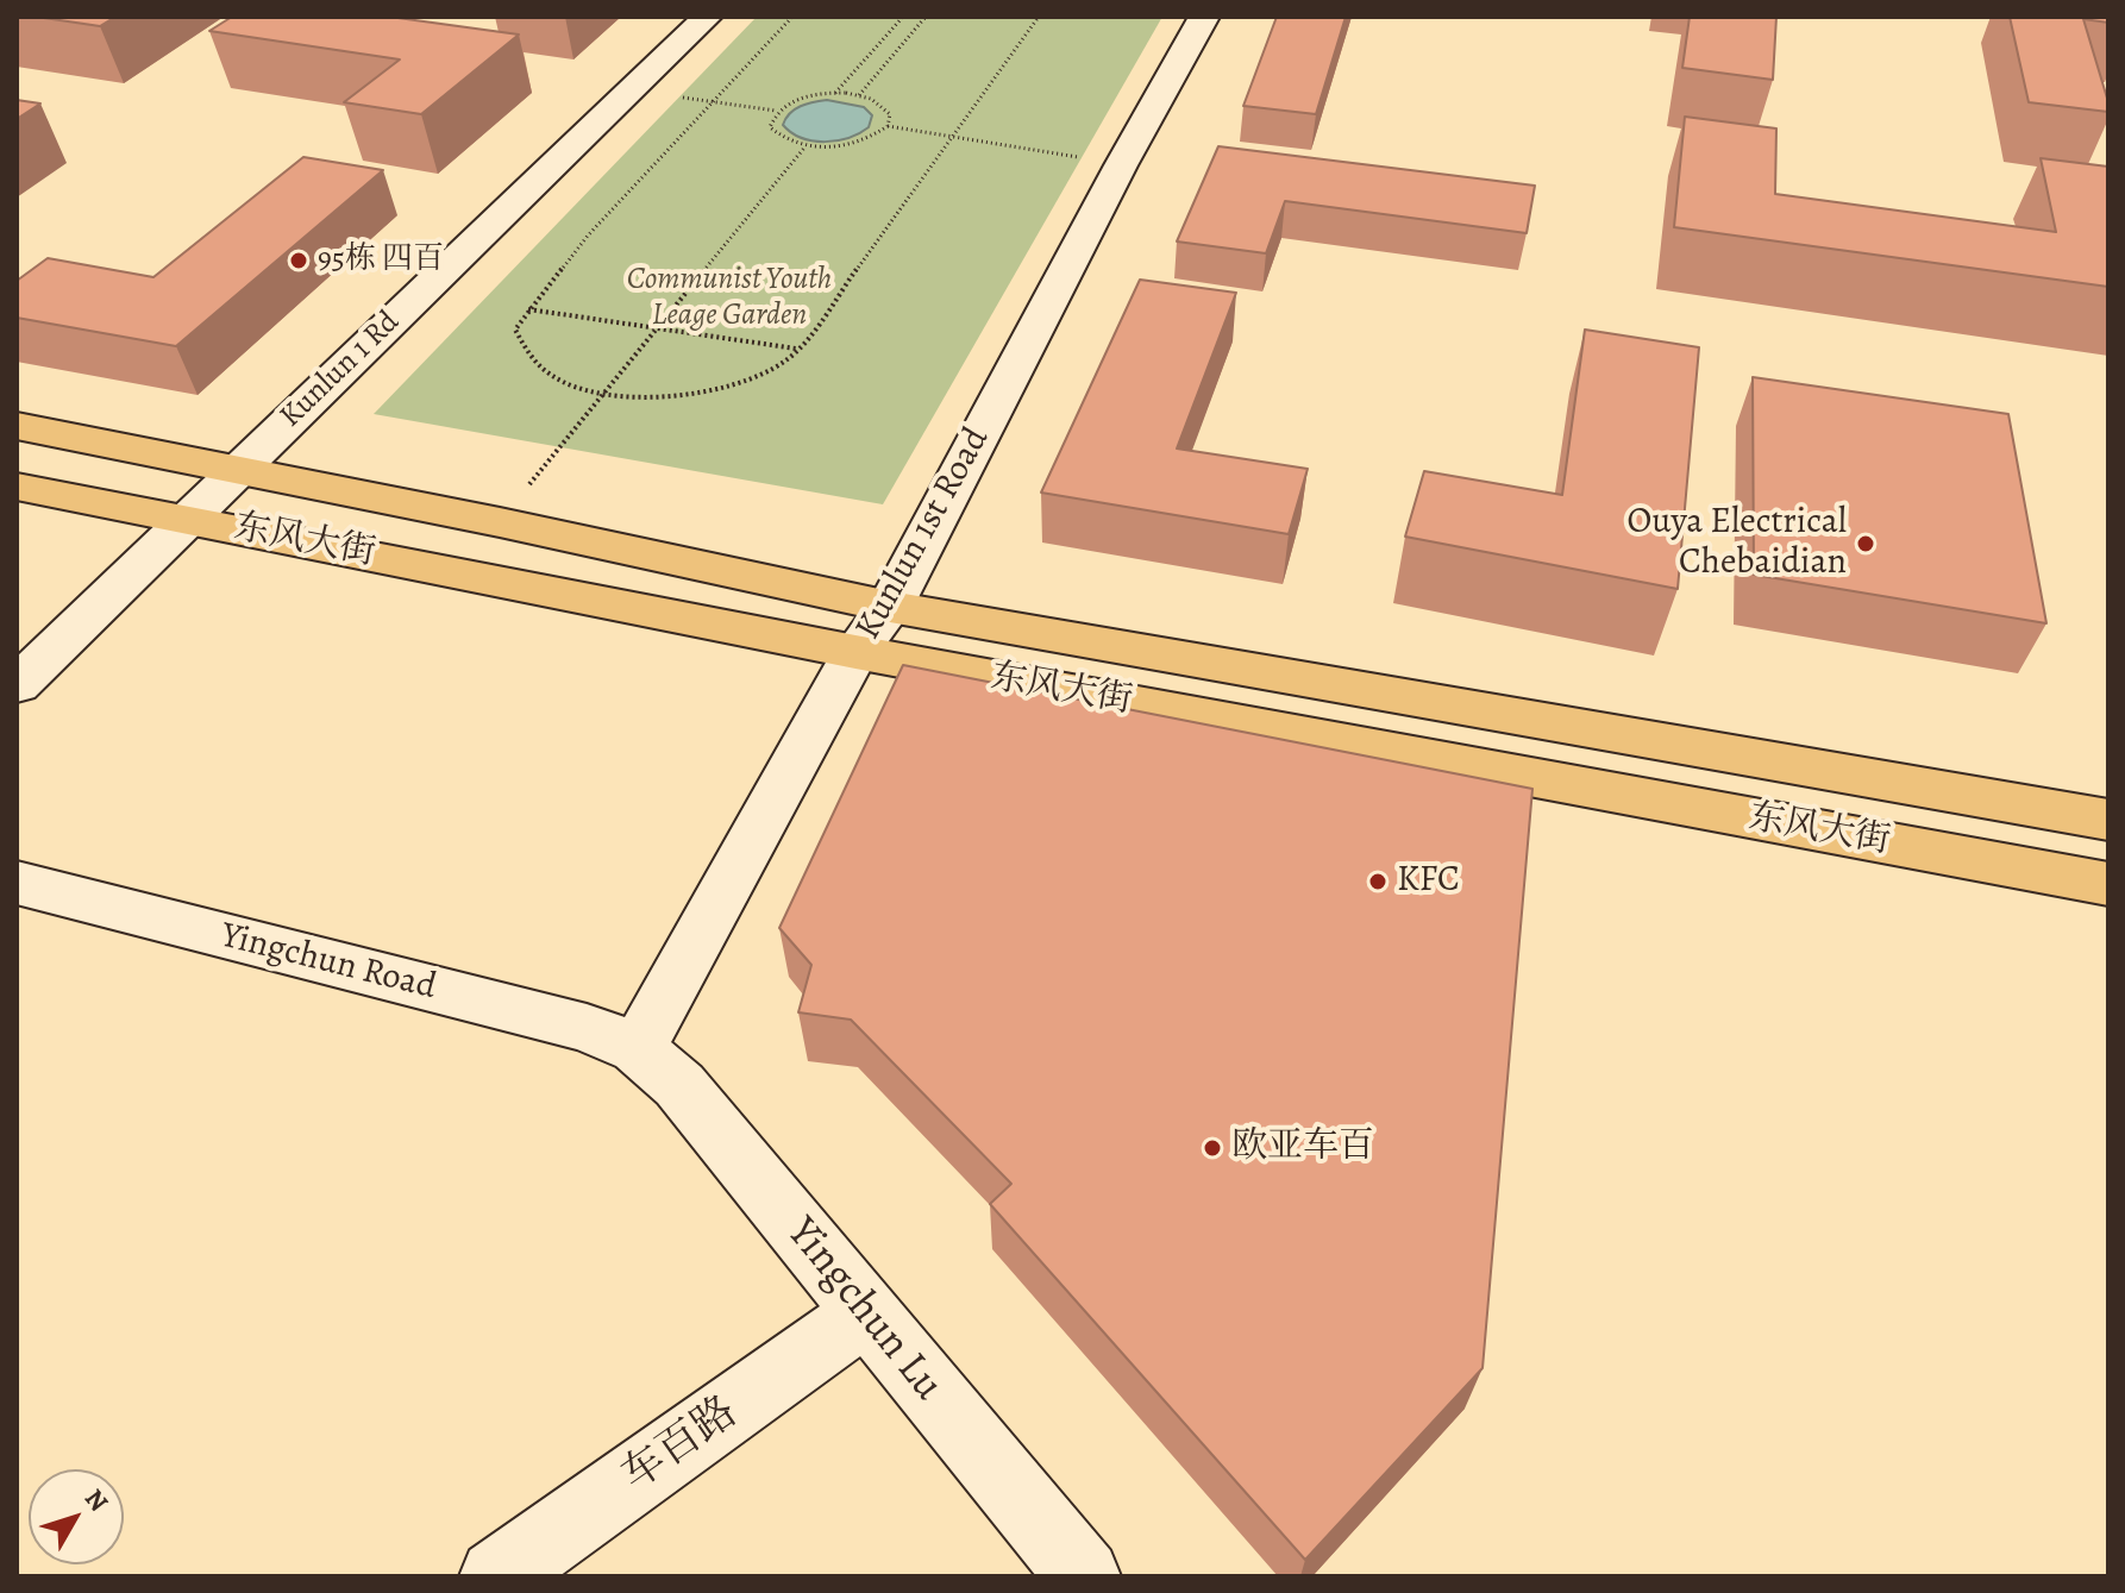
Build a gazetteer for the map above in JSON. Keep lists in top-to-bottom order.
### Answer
{
  "streets": {
    "main road": ["东风大街"],
    "street": [
      "Kunlun 1 Rd",
      "Kunlun 1st Road",
      "Yingchun Road",
      "Yingchun Lu",
      "车百路"
    ]
  },
  "crossings": [
    ["Kunlun 1 Rd", "东风大街"],
    ["Kunlun 1st Road", "东风大街"],
    ["Kunlun 1st Road", "Yingchun Road"],
    ["Kunlun 1st Road", "Yingchun Lu"],
    ["Yingchun Road", "Yingchun Lu"],
    ["Yingchun Lu", "车百路"]
  ],
  "parks": ["Communist Youth Leage Garden"],
  "places": [
    "95栋 四百",
    "Ouya Electrical Chebaidian",
    "KFC",
    "欧亚车百"
  ],
  "north": "top right"
}
